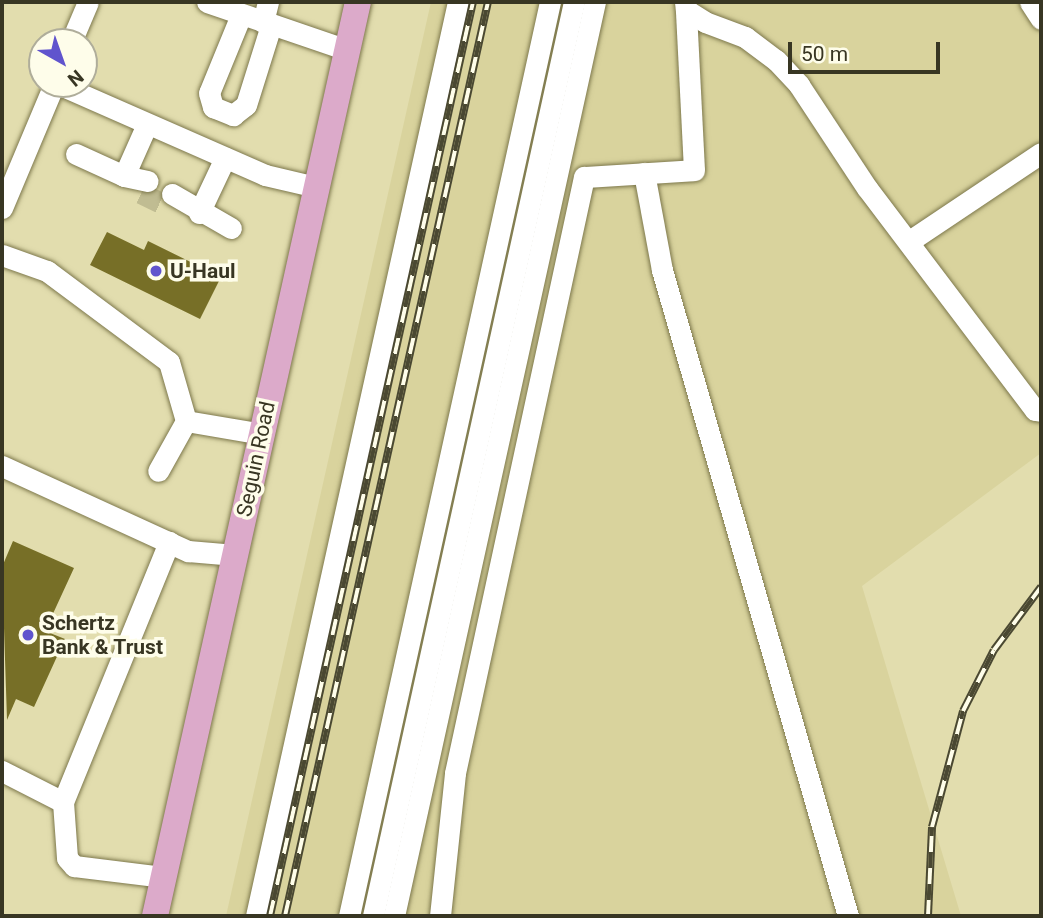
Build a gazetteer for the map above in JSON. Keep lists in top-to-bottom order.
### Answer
{
  "streets": {
    "main road": ["Seguin Road"]
  },
  "places": ["U-Haul", "Schertz Bank & Trust"],
  "scale_bar": "50 m",
  "north": "bottom right"
}
